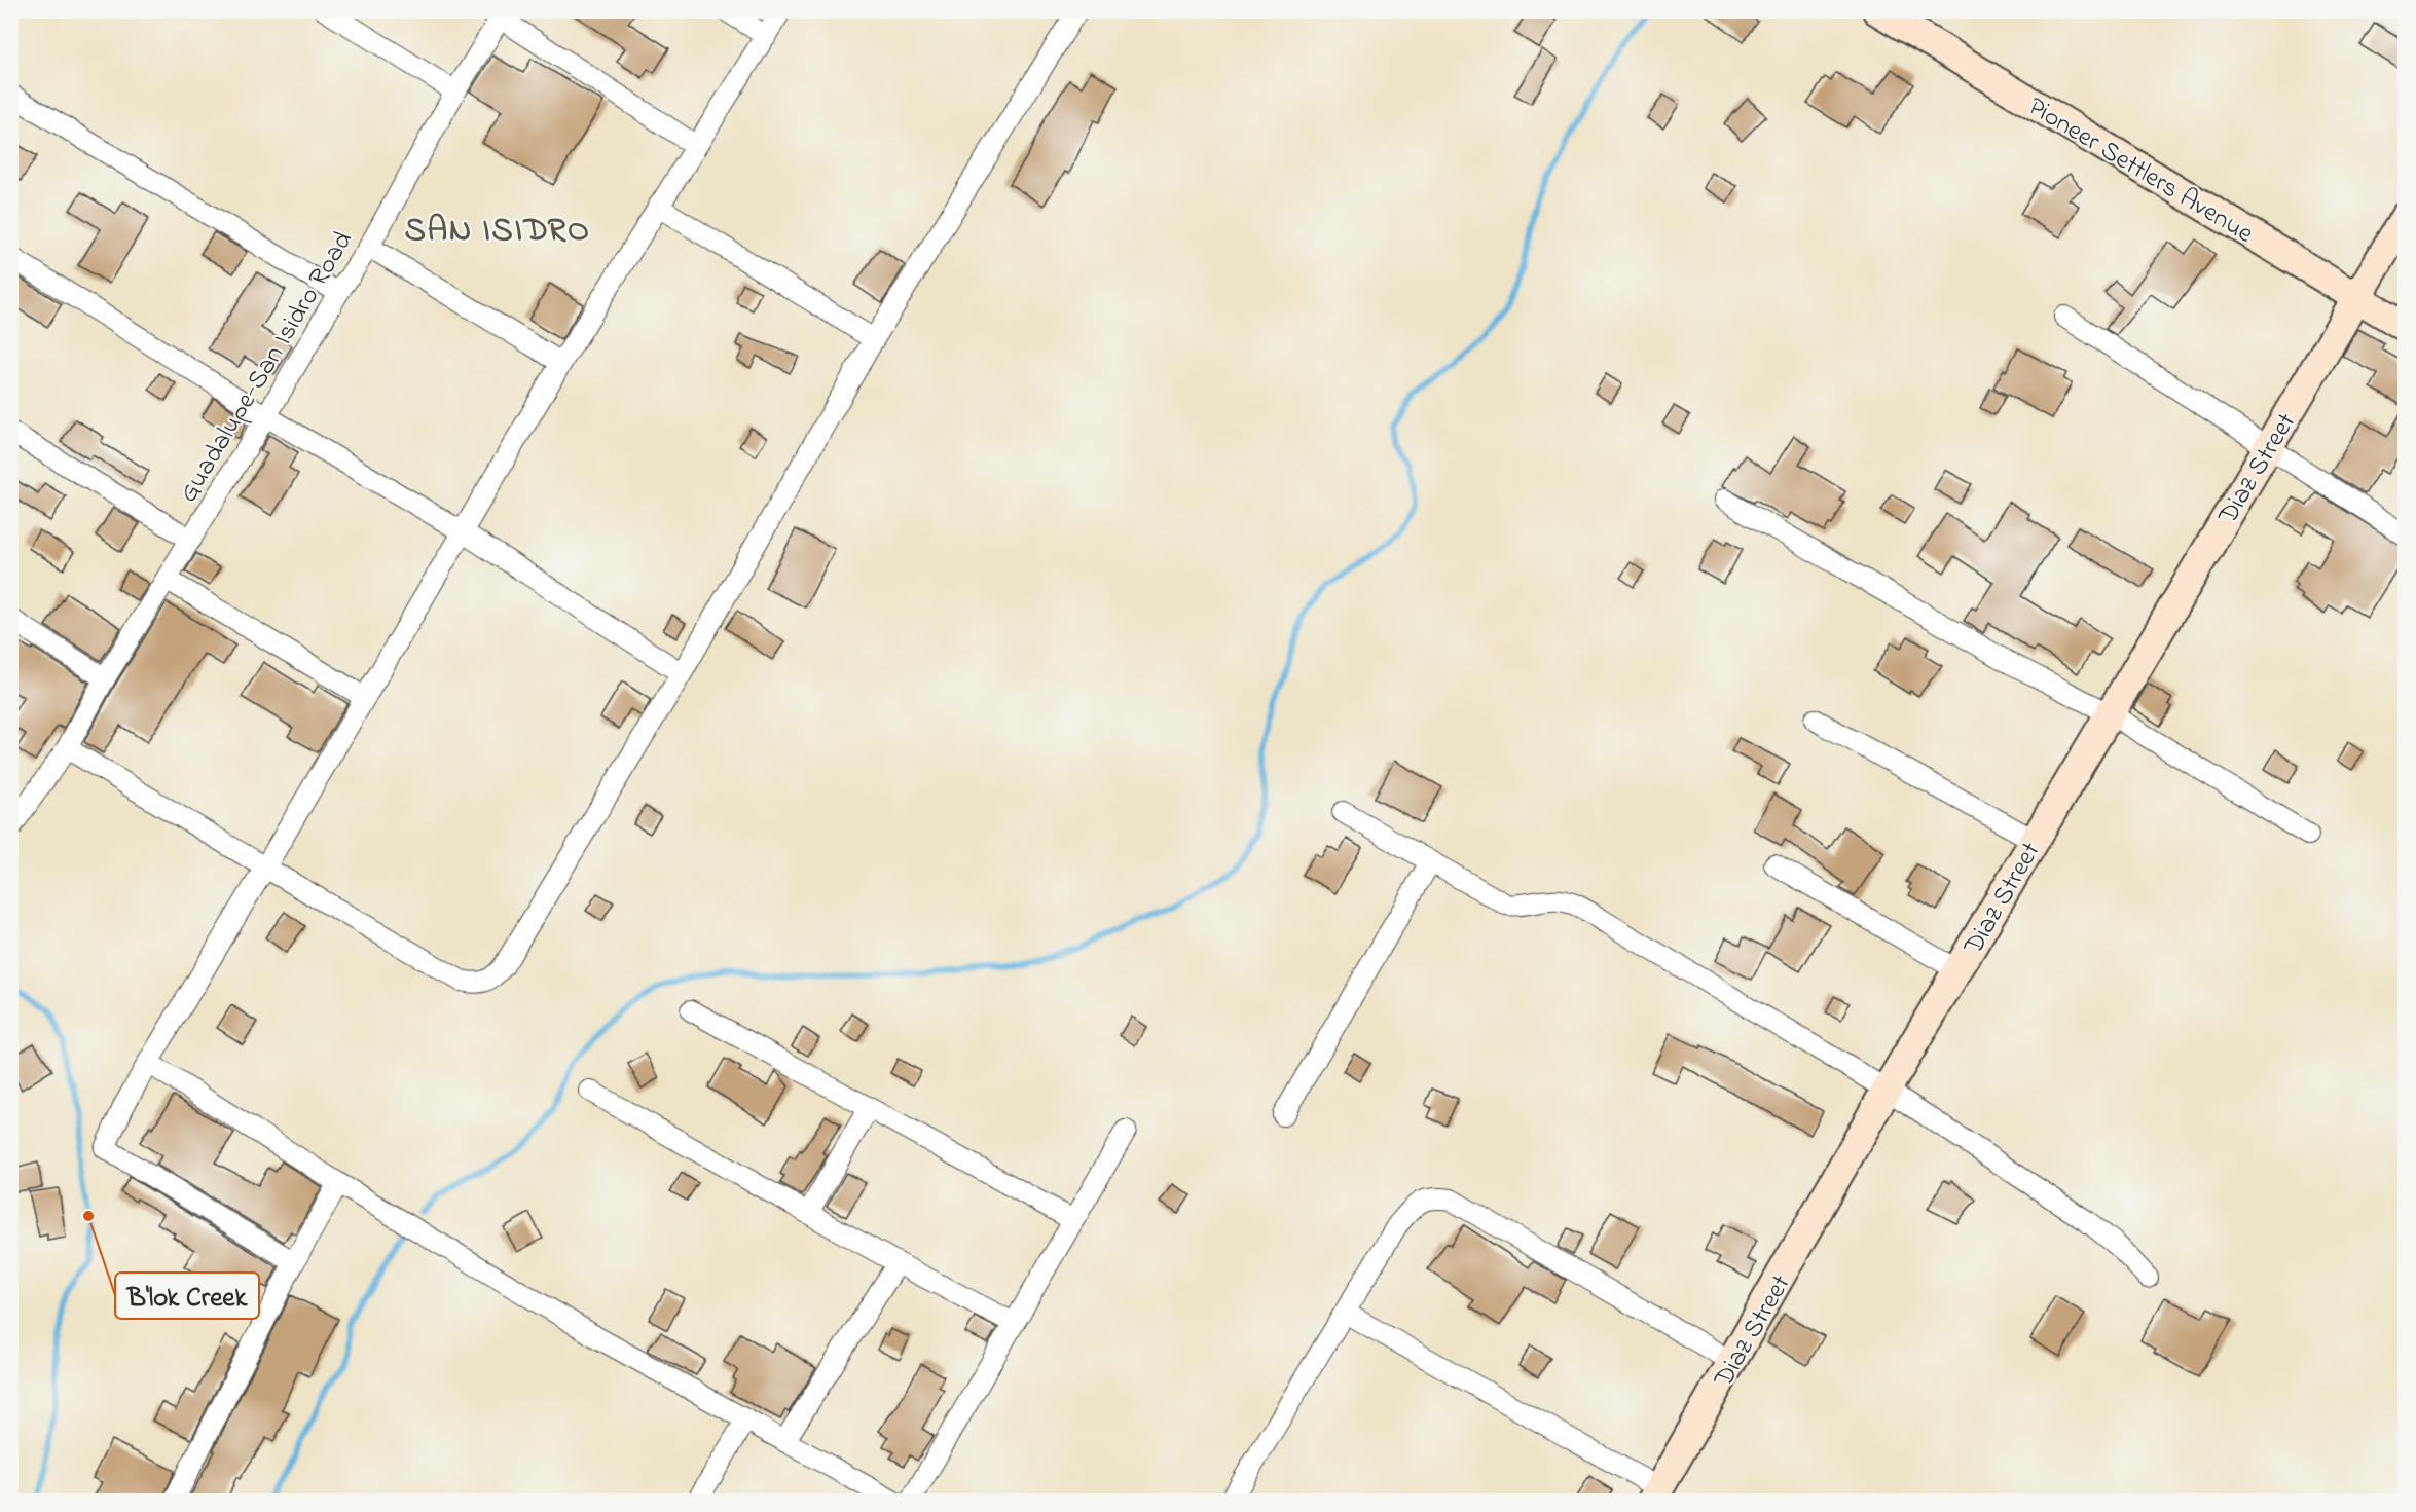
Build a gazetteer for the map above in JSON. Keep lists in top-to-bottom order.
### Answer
{
  "streets": {
    "main road": ["Pioneer Settlers Avenue", "Diaz Street"],
    "street": ["Guadalupe-San Isidro Road"]
  },
  "crossings": [
    ["Pioneer Settlers Avenue", "Diaz Street"]
  ],
  "districts": ["SAN ISIDRO"],
  "places": ["B'lok Creek"]
}
